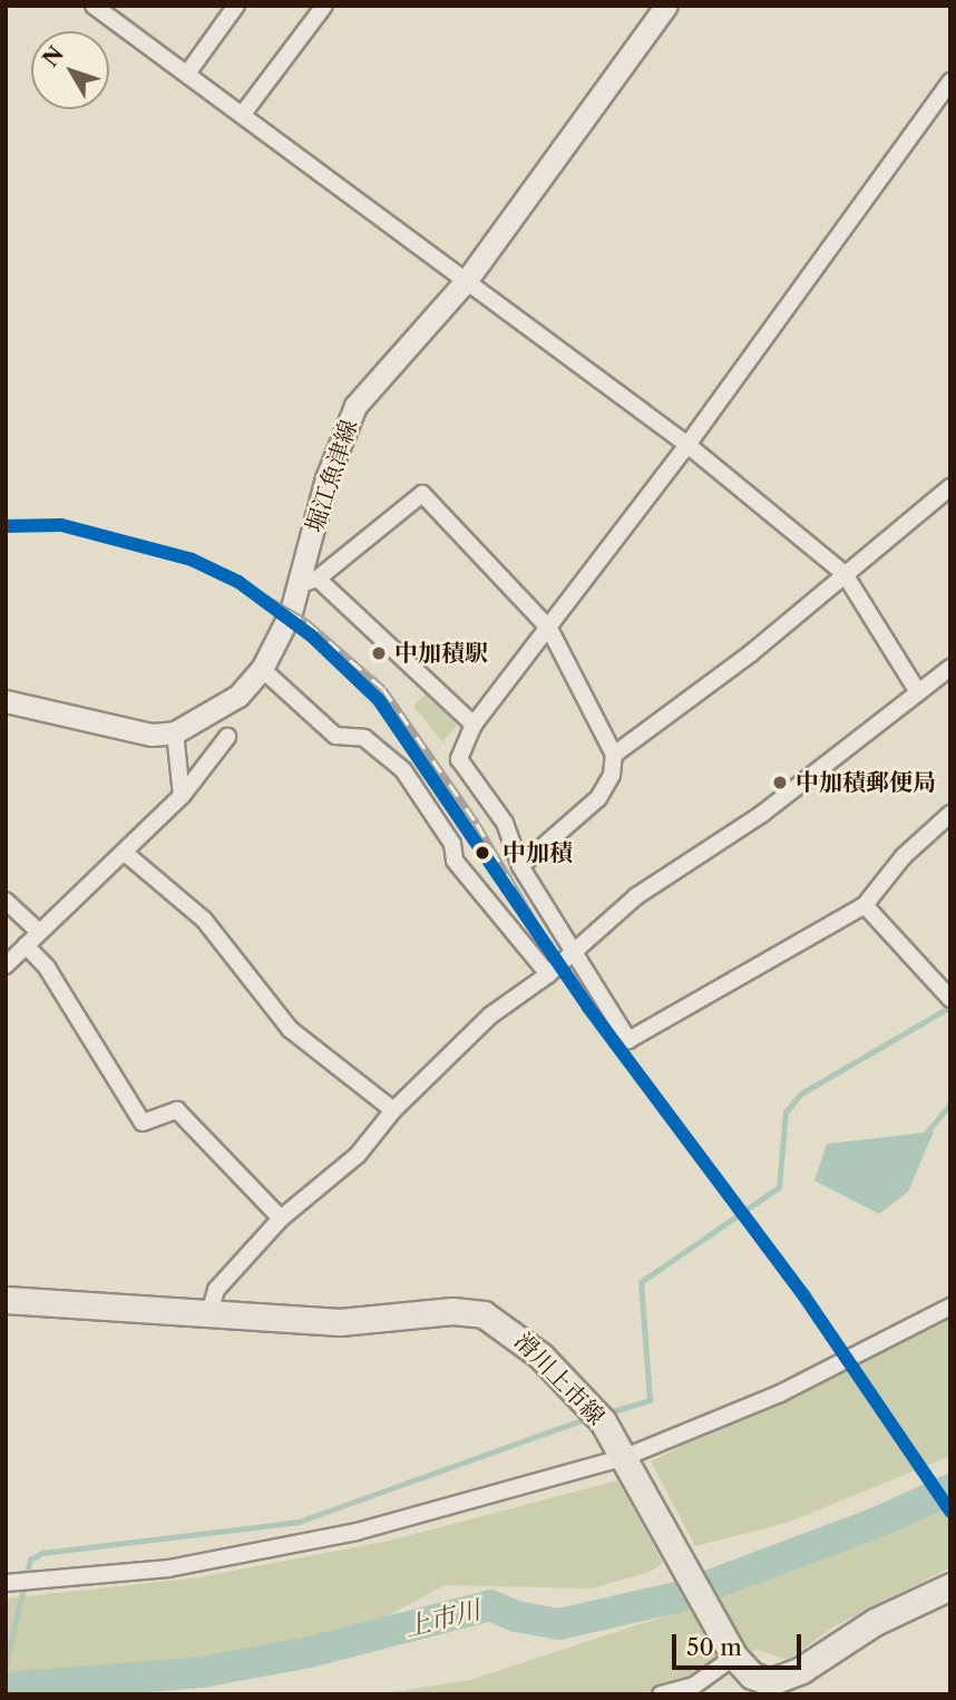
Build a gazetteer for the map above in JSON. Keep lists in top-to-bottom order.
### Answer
{
  "streets": {
    "main road": ["堀江魚津線", "滑川上市線"]
  },
  "water": ["上市川"],
  "places": ["中加積駅", "中加積郵便局", "中加積"],
  "scale_bar": "50 m",
  "north": "top left"
}
